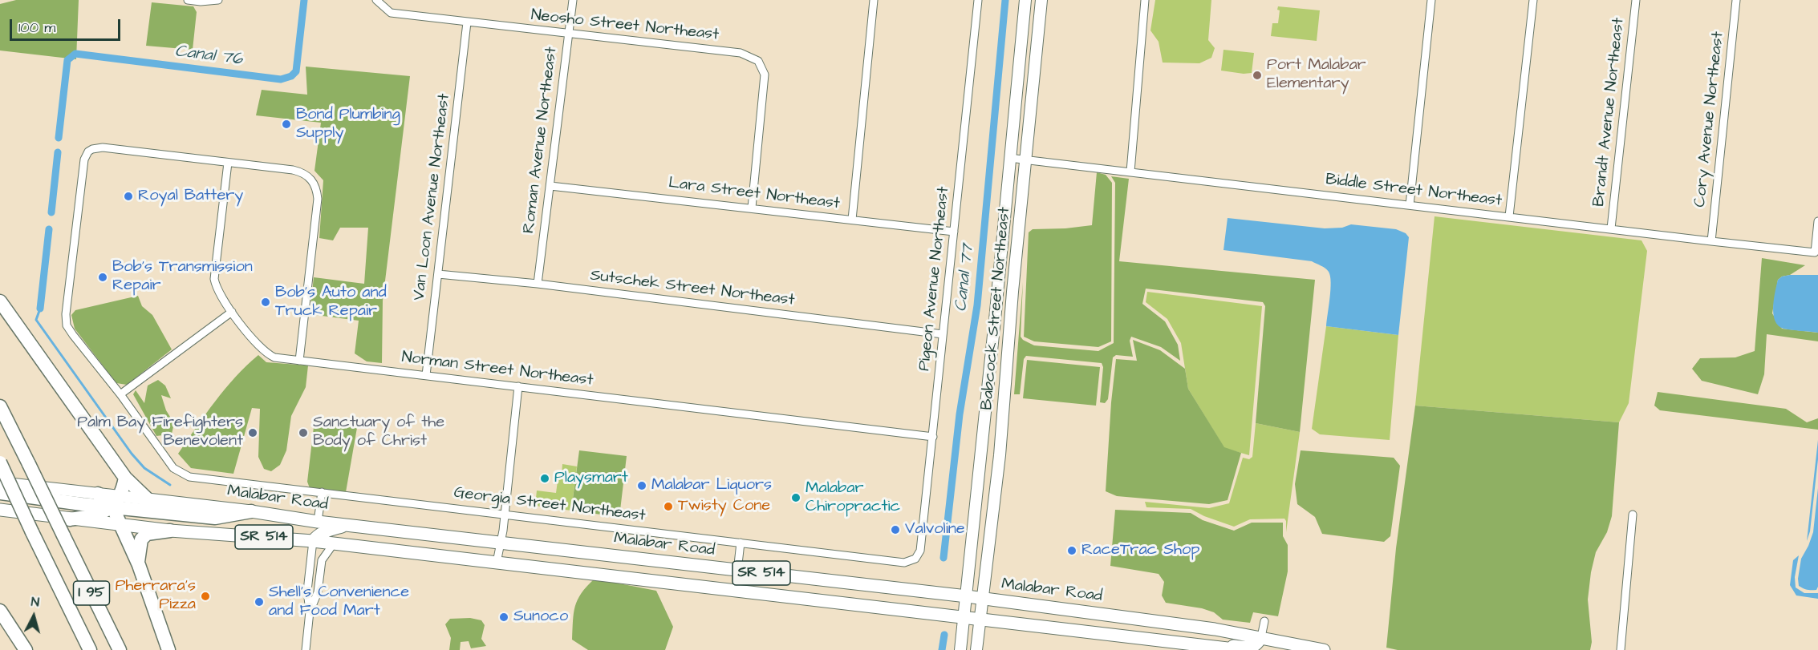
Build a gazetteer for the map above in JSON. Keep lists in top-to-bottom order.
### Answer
{
  "streets": {
    "highway": ["I 95"],
    "main road": ["Babcock Street Northeast", "Malabar Road", "SR 514"],
    "street": [
      "Neosho Street Northeast",
      "Brandt Avenue Northeast",
      "Cory Avenue Northeast",
      "Roman Avenue Northeast",
      "Biddle Street Northeast",
      "Lara Street Northeast",
      "Van Loon Avenue Northeast",
      "Pigeon Avenue Northeast",
      "Sutschek Street Northeast",
      "Norman Street Northeast",
      "Georgia Street Northeast"
    ]
  },
  "crossings": [
    ["Neosho Street Northeast", "Roman Avenue Northeast"],
    ["Neosho Street Northeast", "Lara Street Northeast"],
    ["Neosho Street Northeast", "Van Loon Avenue Northeast"],
    ["Brandt Avenue Northeast", "Biddle Street Northeast"],
    ["Cory Avenue Northeast", "Biddle Street Northeast"],
    ["Roman Avenue Northeast", "Lara Street Northeast"],
    ["Roman Avenue Northeast", "Sutschek Street Northeast"],
    ["Biddle Street Northeast", "Babcock Street Northeast"],
    ["Lara Street Northeast", "Pigeon Avenue Northeast"],
    ["Van Loon Avenue Northeast", "Sutschek Street Northeast"],
    ["Van Loon Avenue Northeast", "Norman Street Northeast"],
    ["Pigeon Avenue Northeast", "Sutschek Street Northeast"],
    ["Pigeon Avenue Northeast", "Norman Street Northeast"],
    ["Pigeon Avenue Northeast", "Georgia Street Northeast"],
    ["Babcock Street Northeast", "Malabar Road"],
    ["Babcock Street Northeast", "SR 514"]
  ],
  "water": ["Canal 76", "Canal 77"],
  "places": [
    "Port Malabar Elementary",
    "Bond Plumbing Supply",
    "Royal Battery",
    "Bob's Transmission Repair",
    "Bob's Auto and Truck Repair",
    "Palm Bay Firefighters Benevolent",
    "Sanctuary of the Body of Christ",
    "Playsmart",
    "Malabar Liquors",
    "Malabar Chiropractic",
    "Twisty Cone",
    "Valvoline",
    "RaceTrac Shop",
    "Pherrara's Pizza",
    "Shell's Convenience and Food Mart",
    "Sunoco"
  ],
  "scale_bar": "100 m",
  "north": "top"
}
